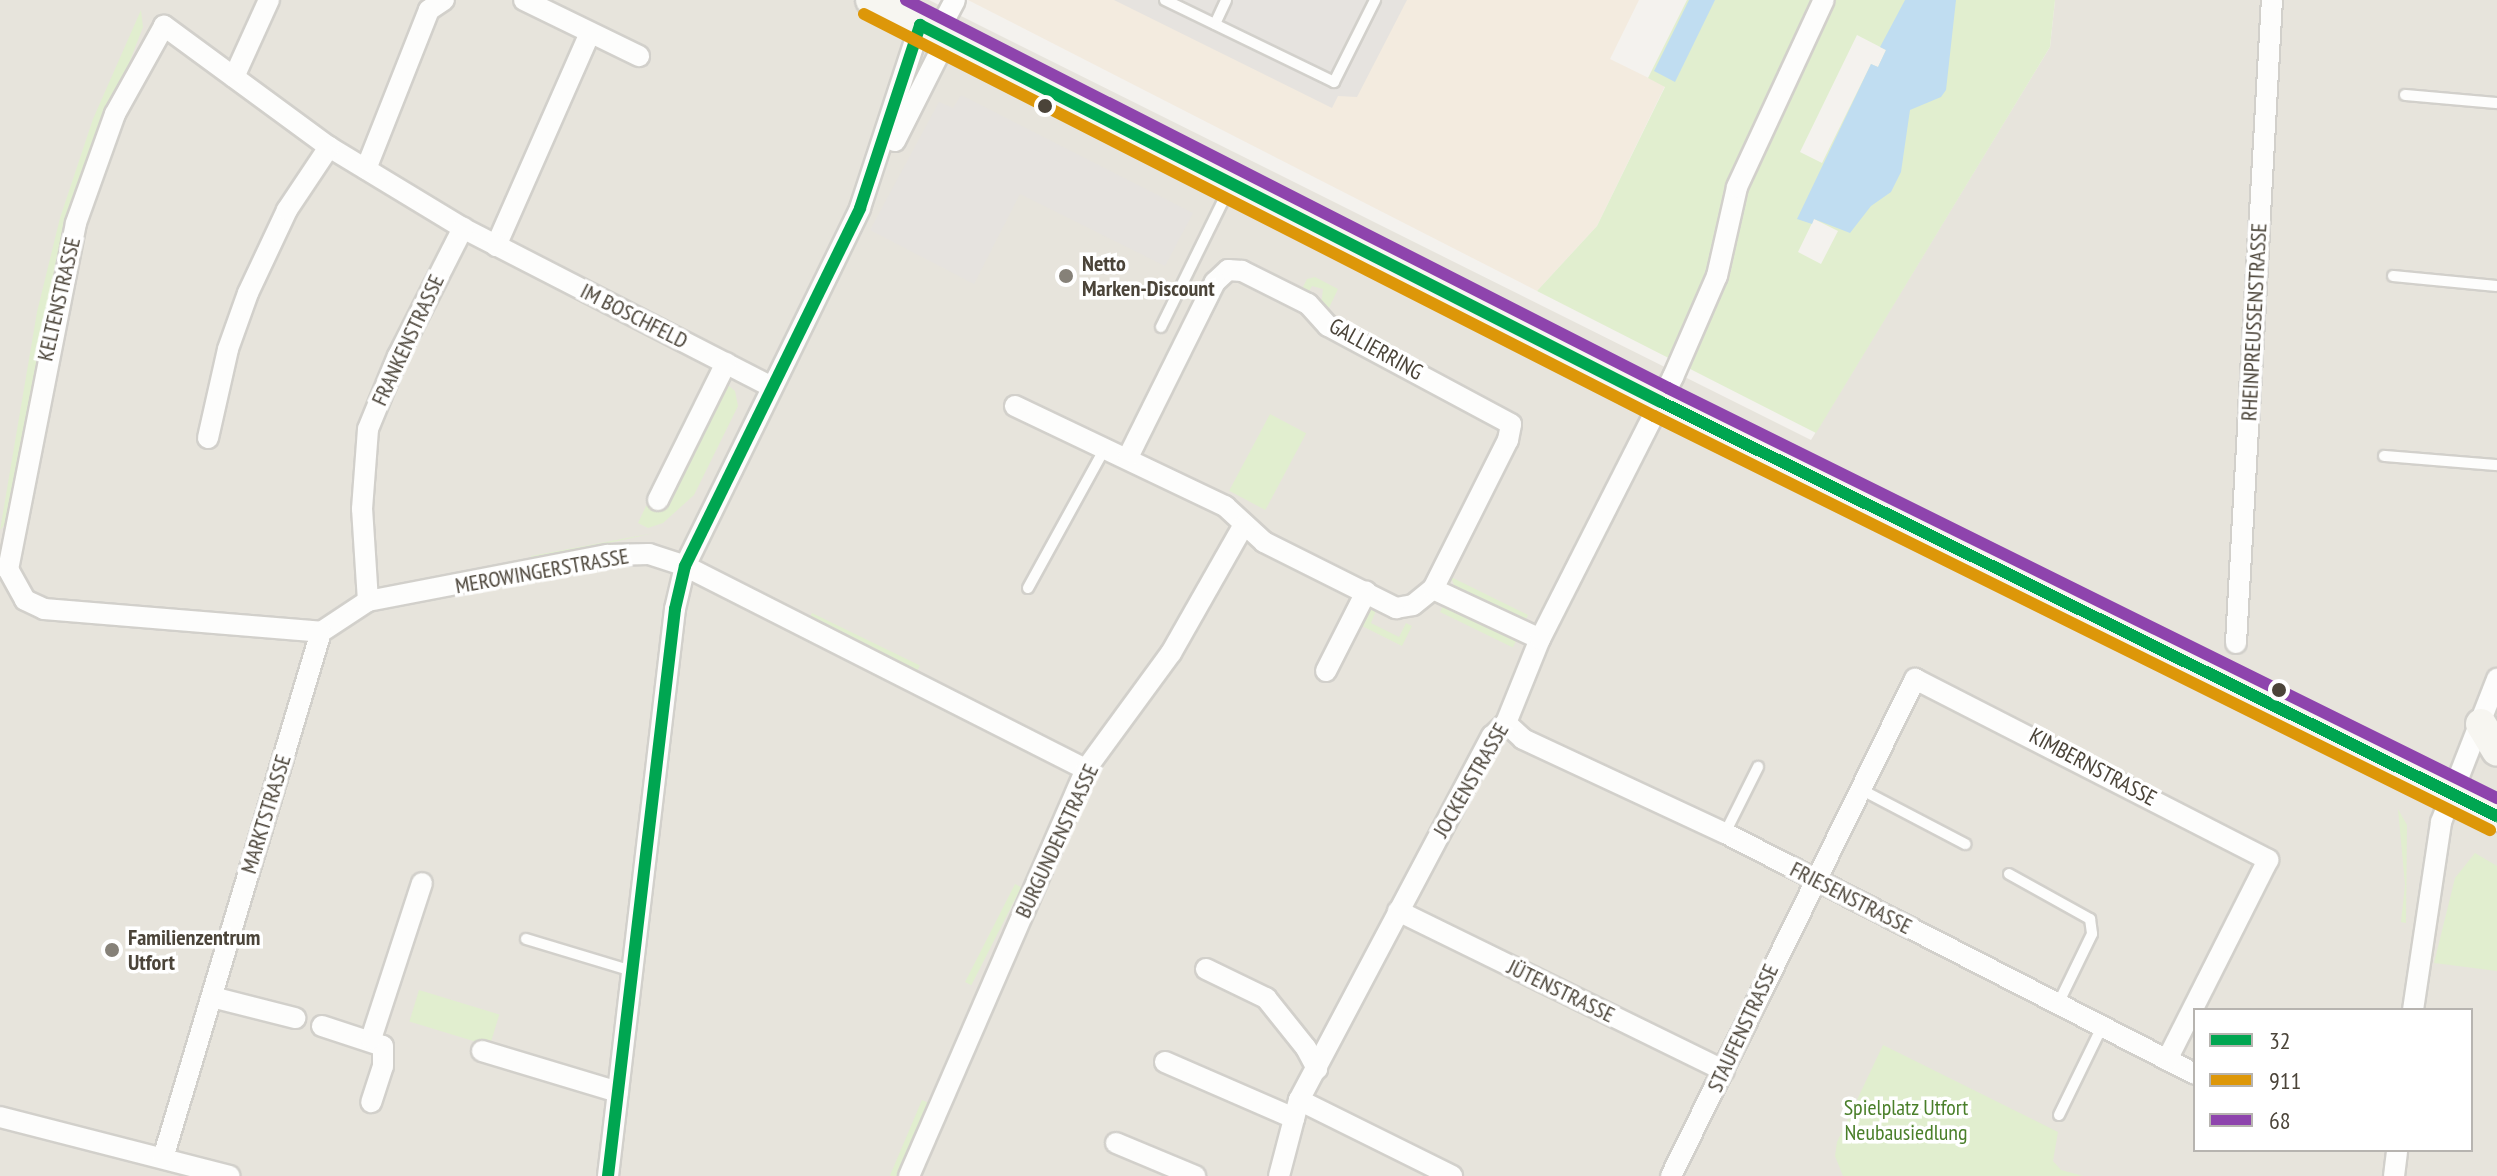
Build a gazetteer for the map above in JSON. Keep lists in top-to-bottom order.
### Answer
{
  "streets": {
    "street": [
      "KELTENSTRASSE",
      "IM BOSCHFELD",
      "RHEINPREUSSENSTRASSE",
      "FRANKENSTRASSE",
      "GALLIERRING",
      "MEROWINGERSTRASSE",
      "KIMBERNSTRASSE",
      "JOCKENSTRASSE",
      "MARKTSTRASSE",
      "BURGUNDENSTRASSE",
      "FRIESENSTRASSE",
      "JÜTENSTRASSE",
      "STAUFENSTRASSE"
    ]
  },
  "crossings": [
    ["KELTENSTRASSE", "IM BOSCHFELD"],
    ["KELTENSTRASSE", "MEROWINGERSTRASSE"],
    ["KELTENSTRASSE", "MARKTSTRASSE"],
    ["IM BOSCHFELD", "FRANKENSTRASSE"],
    ["FRANKENSTRASSE", "MEROWINGERSTRASSE"],
    ["MEROWINGERSTRASSE", "MARKTSTRASSE"],
    ["MEROWINGERSTRASSE", "BURGUNDENSTRASSE"],
    ["KIMBERNSTRASSE", "FRIESENSTRASSE"],
    ["KIMBERNSTRASSE", "STAUFENSTRASSE"],
    ["JOCKENSTRASSE", "FRIESENSTRASSE"],
    ["JOCKENSTRASSE", "JÜTENSTRASSE"],
    ["FRIESENSTRASSE", "STAUFENSTRASSE"],
    ["JÜTENSTRASSE", "STAUFENSTRASSE"]
  ],
  "parks": ["Spielplatz Utfort Neubausiedlung"],
  "places": ["Netto Marken-Discount", "Familienzentrum Utfort"],
  "lines": ["transit line 68", "transit line 911", "transit line 32"],
  "legend": ["32", "911", "68"]
}
